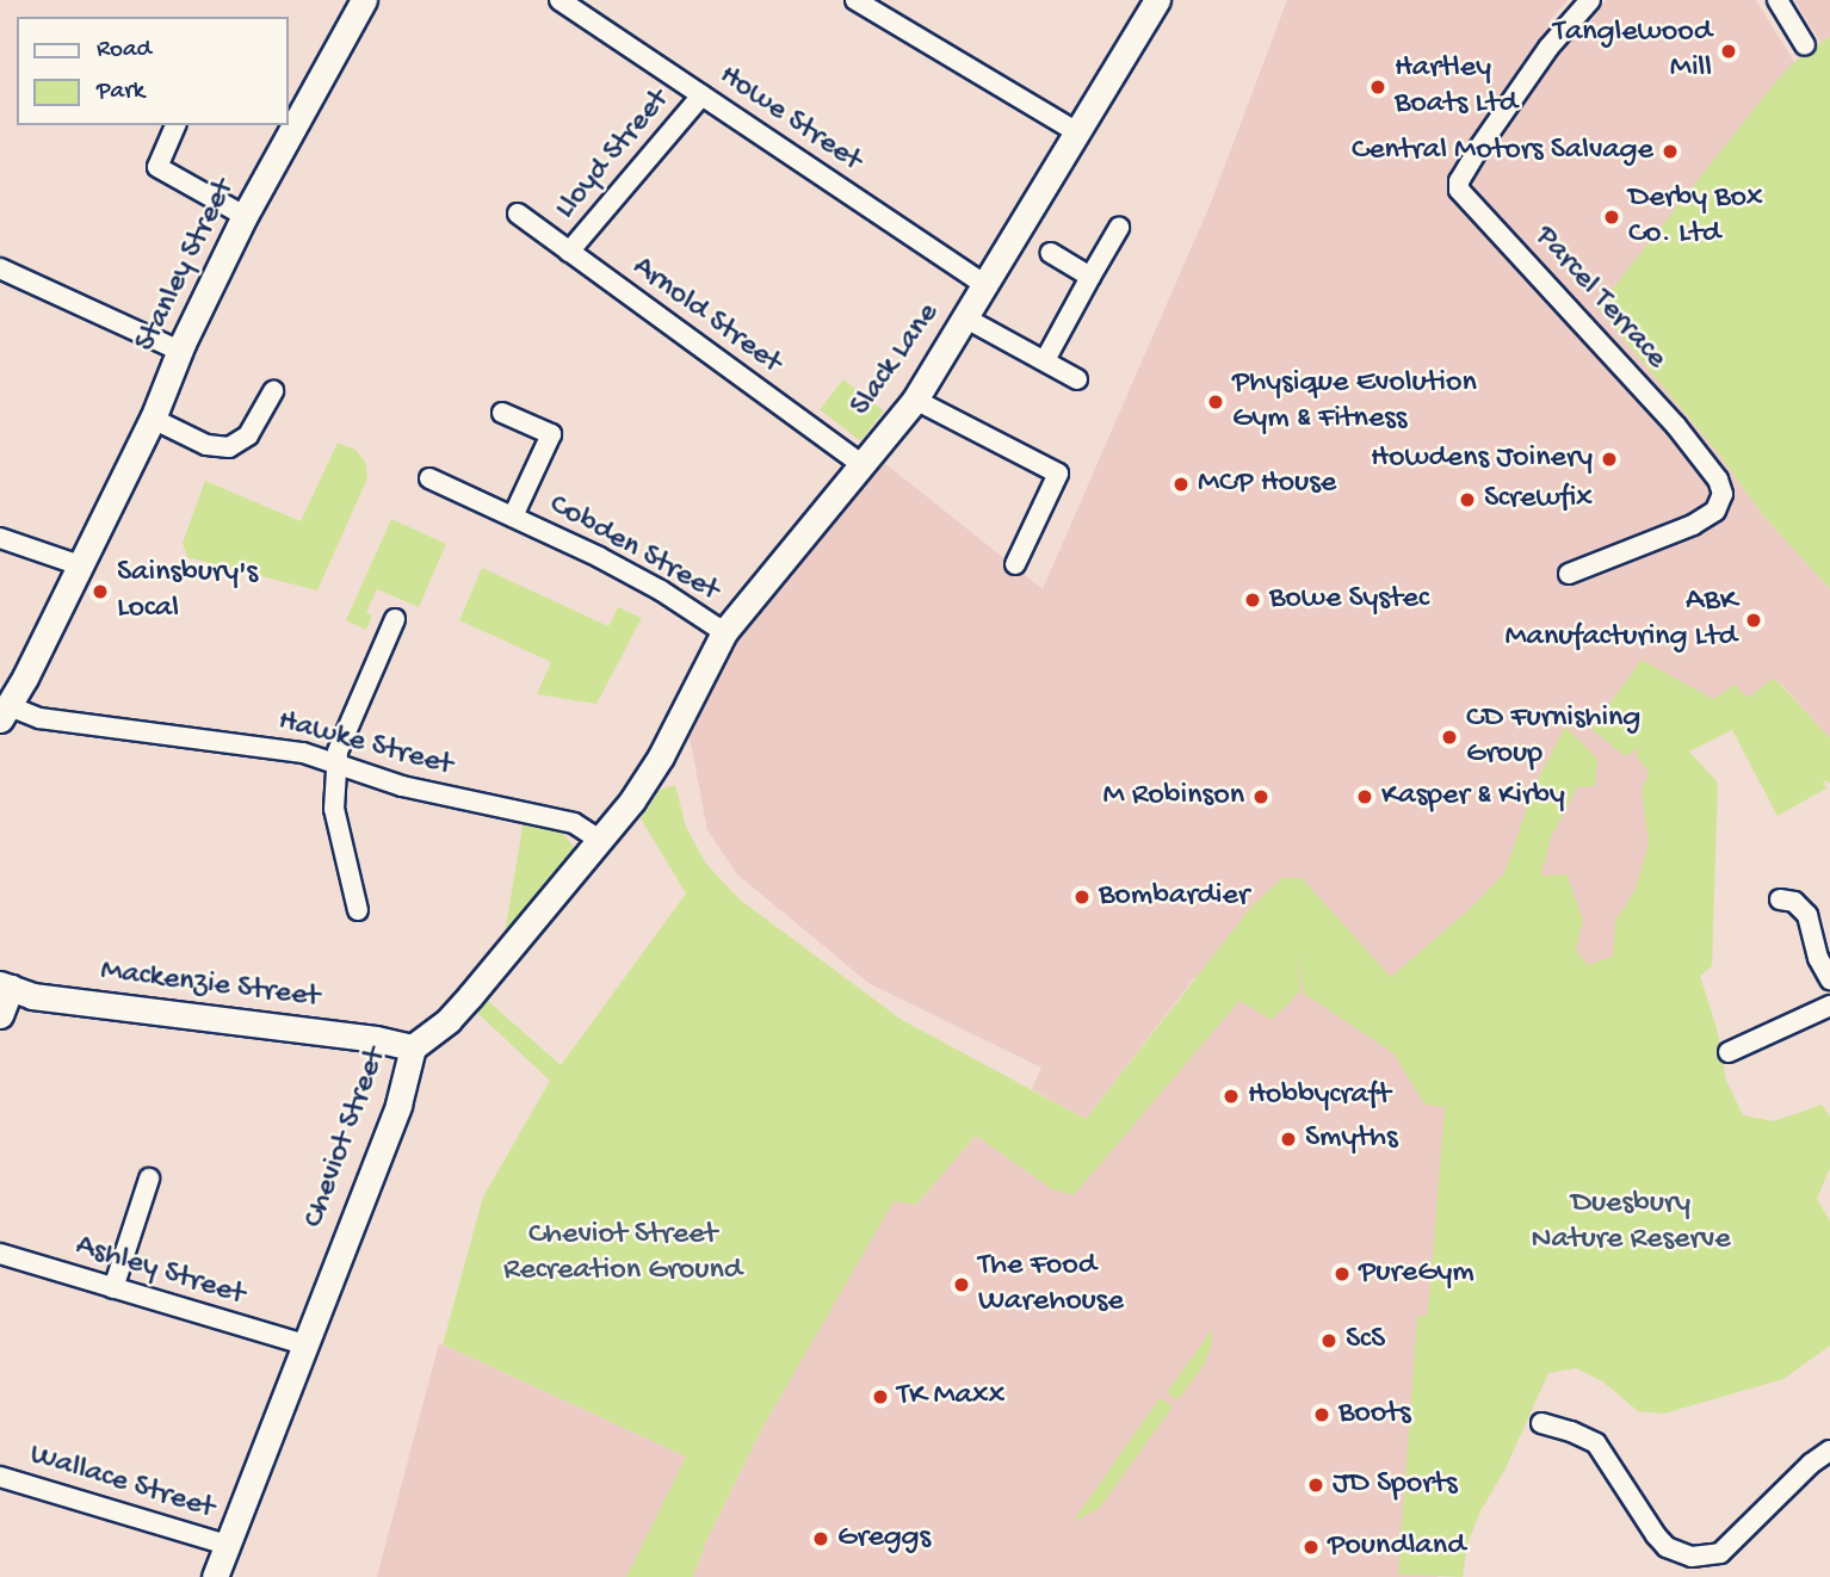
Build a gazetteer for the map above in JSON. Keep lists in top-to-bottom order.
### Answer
{
  "streets": {
    "street": [
      "Howe Street",
      "Lloyd Street",
      "Stanley Street",
      "Parcel Terrace",
      "Arnold Street",
      "Slack Lane",
      "Cobden Street",
      "Hawke Street",
      "Mackenzie Street",
      "Cheviot Street",
      "Ashley Street",
      "Wallace Street"
    ]
  },
  "crossings": [
    ["Howe Street", "Lloyd Street"],
    ["Howe Street", "Slack Lane"],
    ["Lloyd Street", "Arnold Street"],
    ["Stanley Street", "Hawke Street"],
    ["Arnold Street", "Slack Lane"],
    ["Slack Lane", "Cobden Street"],
    ["Slack Lane", "Cheviot Street"],
    ["Hawke Street", "Cheviot Street"],
    ["Mackenzie Street", "Cheviot Street"],
    ["Cheviot Street", "Ashley Street"],
    ["Cheviot Street", "Wallace Street"]
  ],
  "parks": ["Duesbury Nature Reserve", "Cheviot Street Recreation Ground"],
  "places": [
    "Tanglewood Mill",
    "Hartley Boats Ltd",
    "Central Motors Salvage",
    "Derby Box Co. Ltd",
    "Physique Evolution Gym & Fitness",
    "Howdens Joinery",
    "MCP House",
    "Screwfix",
    "Sainsbury's Local",
    "Bowe Systec",
    "ABK Manufacturing Ltd",
    "CD Furnishing Group",
    "M Robinson",
    "Kasper & Kirby",
    "Bombardier",
    "Hobbycraft",
    "Smyths",
    "PureGym",
    "The Food Warehouse",
    "ScS",
    "TK Maxx",
    "Boots",
    "JD Sports",
    "Greggs",
    "Poundland"
  ],
  "legend": ["Road", "Park"]
}
